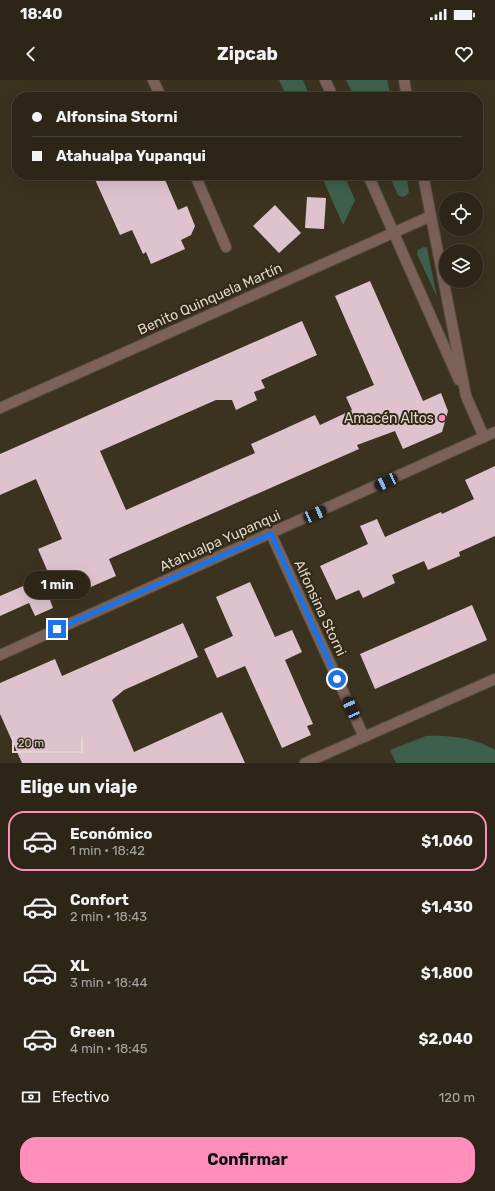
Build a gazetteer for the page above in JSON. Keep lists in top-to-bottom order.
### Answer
{
  "streets": {
    "street": ["Benito Quinquela Martín", "Atahualpa Yupanqui", "Alfonsina Storni"]
  },
  "crossings": [
    ["Atahualpa Yupanqui", "Alfonsina Storni"]
  ],
  "places": ["Amacén Altos"],
  "scale_bar": "20 m",
  "page": {
    "status": "18:40",
    "header": "Zipcab",
    "banner": ["Alfonsina Storni", "Atahualpa Yupanqui"],
    "bubble": "1 min",
    "scale": "20 m",
    "heading": "Elige un viaje",
    "list": [
      {
        "name": "Económico",
        "note": "1 min · 18:42",
        "value": "$1,060"
      },
      {
        "name": "Confort",
        "note": "2 min · 18:43",
        "value": "$1,430"
      },
      {
        "name": "XL",
        "note": "3 min · 18:44",
        "value": "$1,800"
      },
      {
        "name": "Green",
        "note": "4 min · 18:45",
        "value": "$2,040"
      }
    ],
    "pay": ["Efectivo", "120 m"],
    "buttons": "Confirmar"
  }
}
